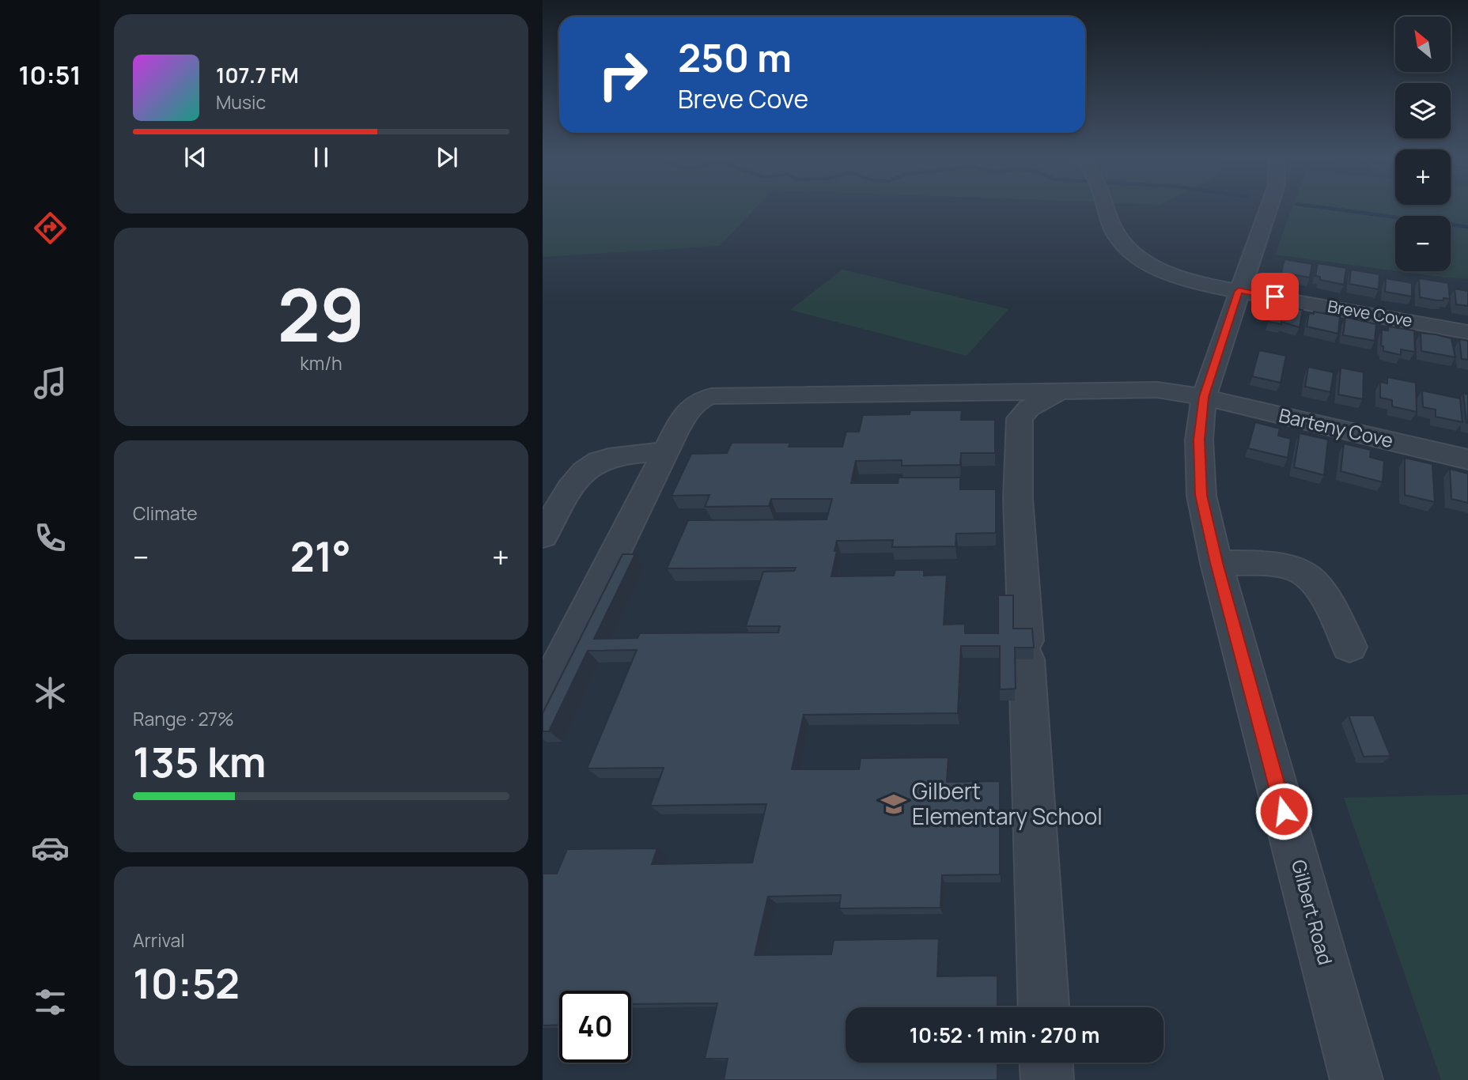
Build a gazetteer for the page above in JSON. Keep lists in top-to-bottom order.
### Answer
{
  "streets": {
    "street": ["Breve Cove", "Barteny Cove", "Gilbert Road"]
  },
  "crossings": [
    ["Breve Cove", "Gilbert Road"],
    ["Barteny Cove", "Gilbert Road"]
  ],
  "places": {
    "school or university": ["Gilbert Elementary School"]
  },
  "north": "top left",
  "page": {
    "tabs": "10:51",
    "map_buttons": ["+", "−"],
    "turn": ["250 m", "Breve Cove"],
    "song": ["107.7 FM", "Music"],
    "tile": [
      ["29", "km/h"],
      "Climate",
      ["Range · 27%", "135 km"],
      ["Arrival", "10:52"]
    ],
    "heat": ["−", "21°", "+"],
    "limit": "40",
    "trip": "10:52 · 1 min · 270 m"
  }
}
